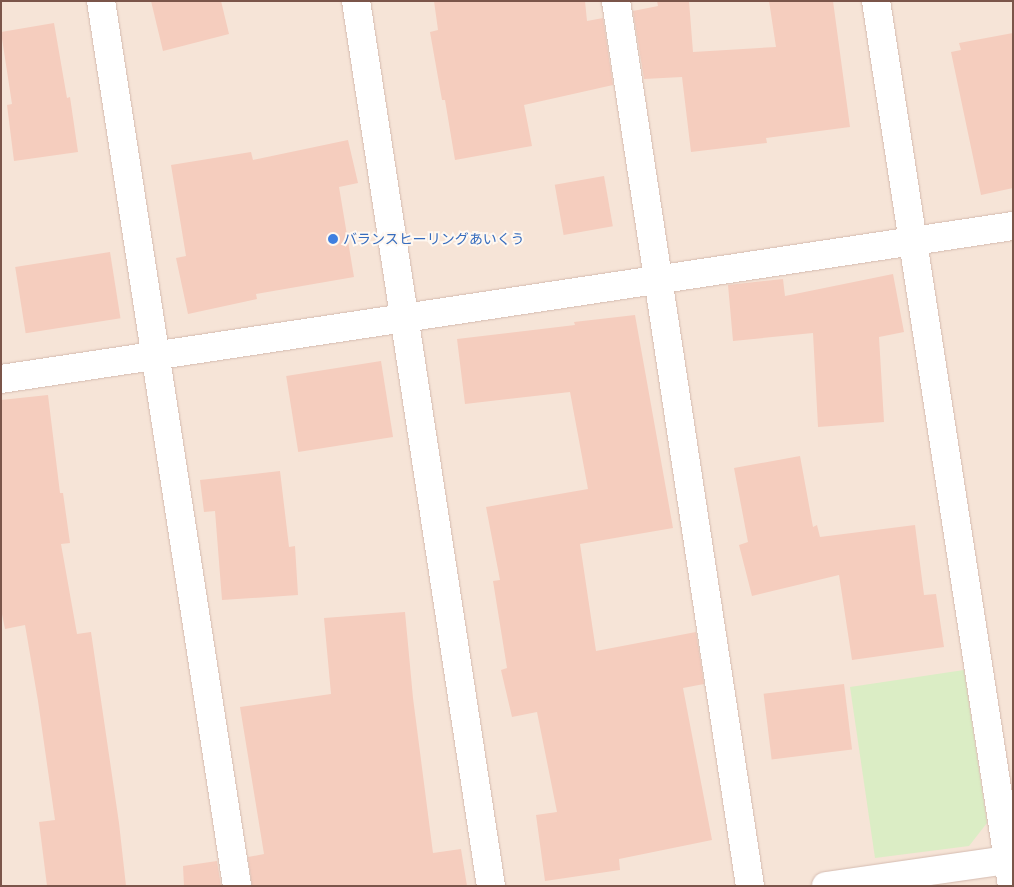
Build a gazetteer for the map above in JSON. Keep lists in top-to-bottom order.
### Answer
{
  "places": ["バランスヒーリングあいくう"]
}
